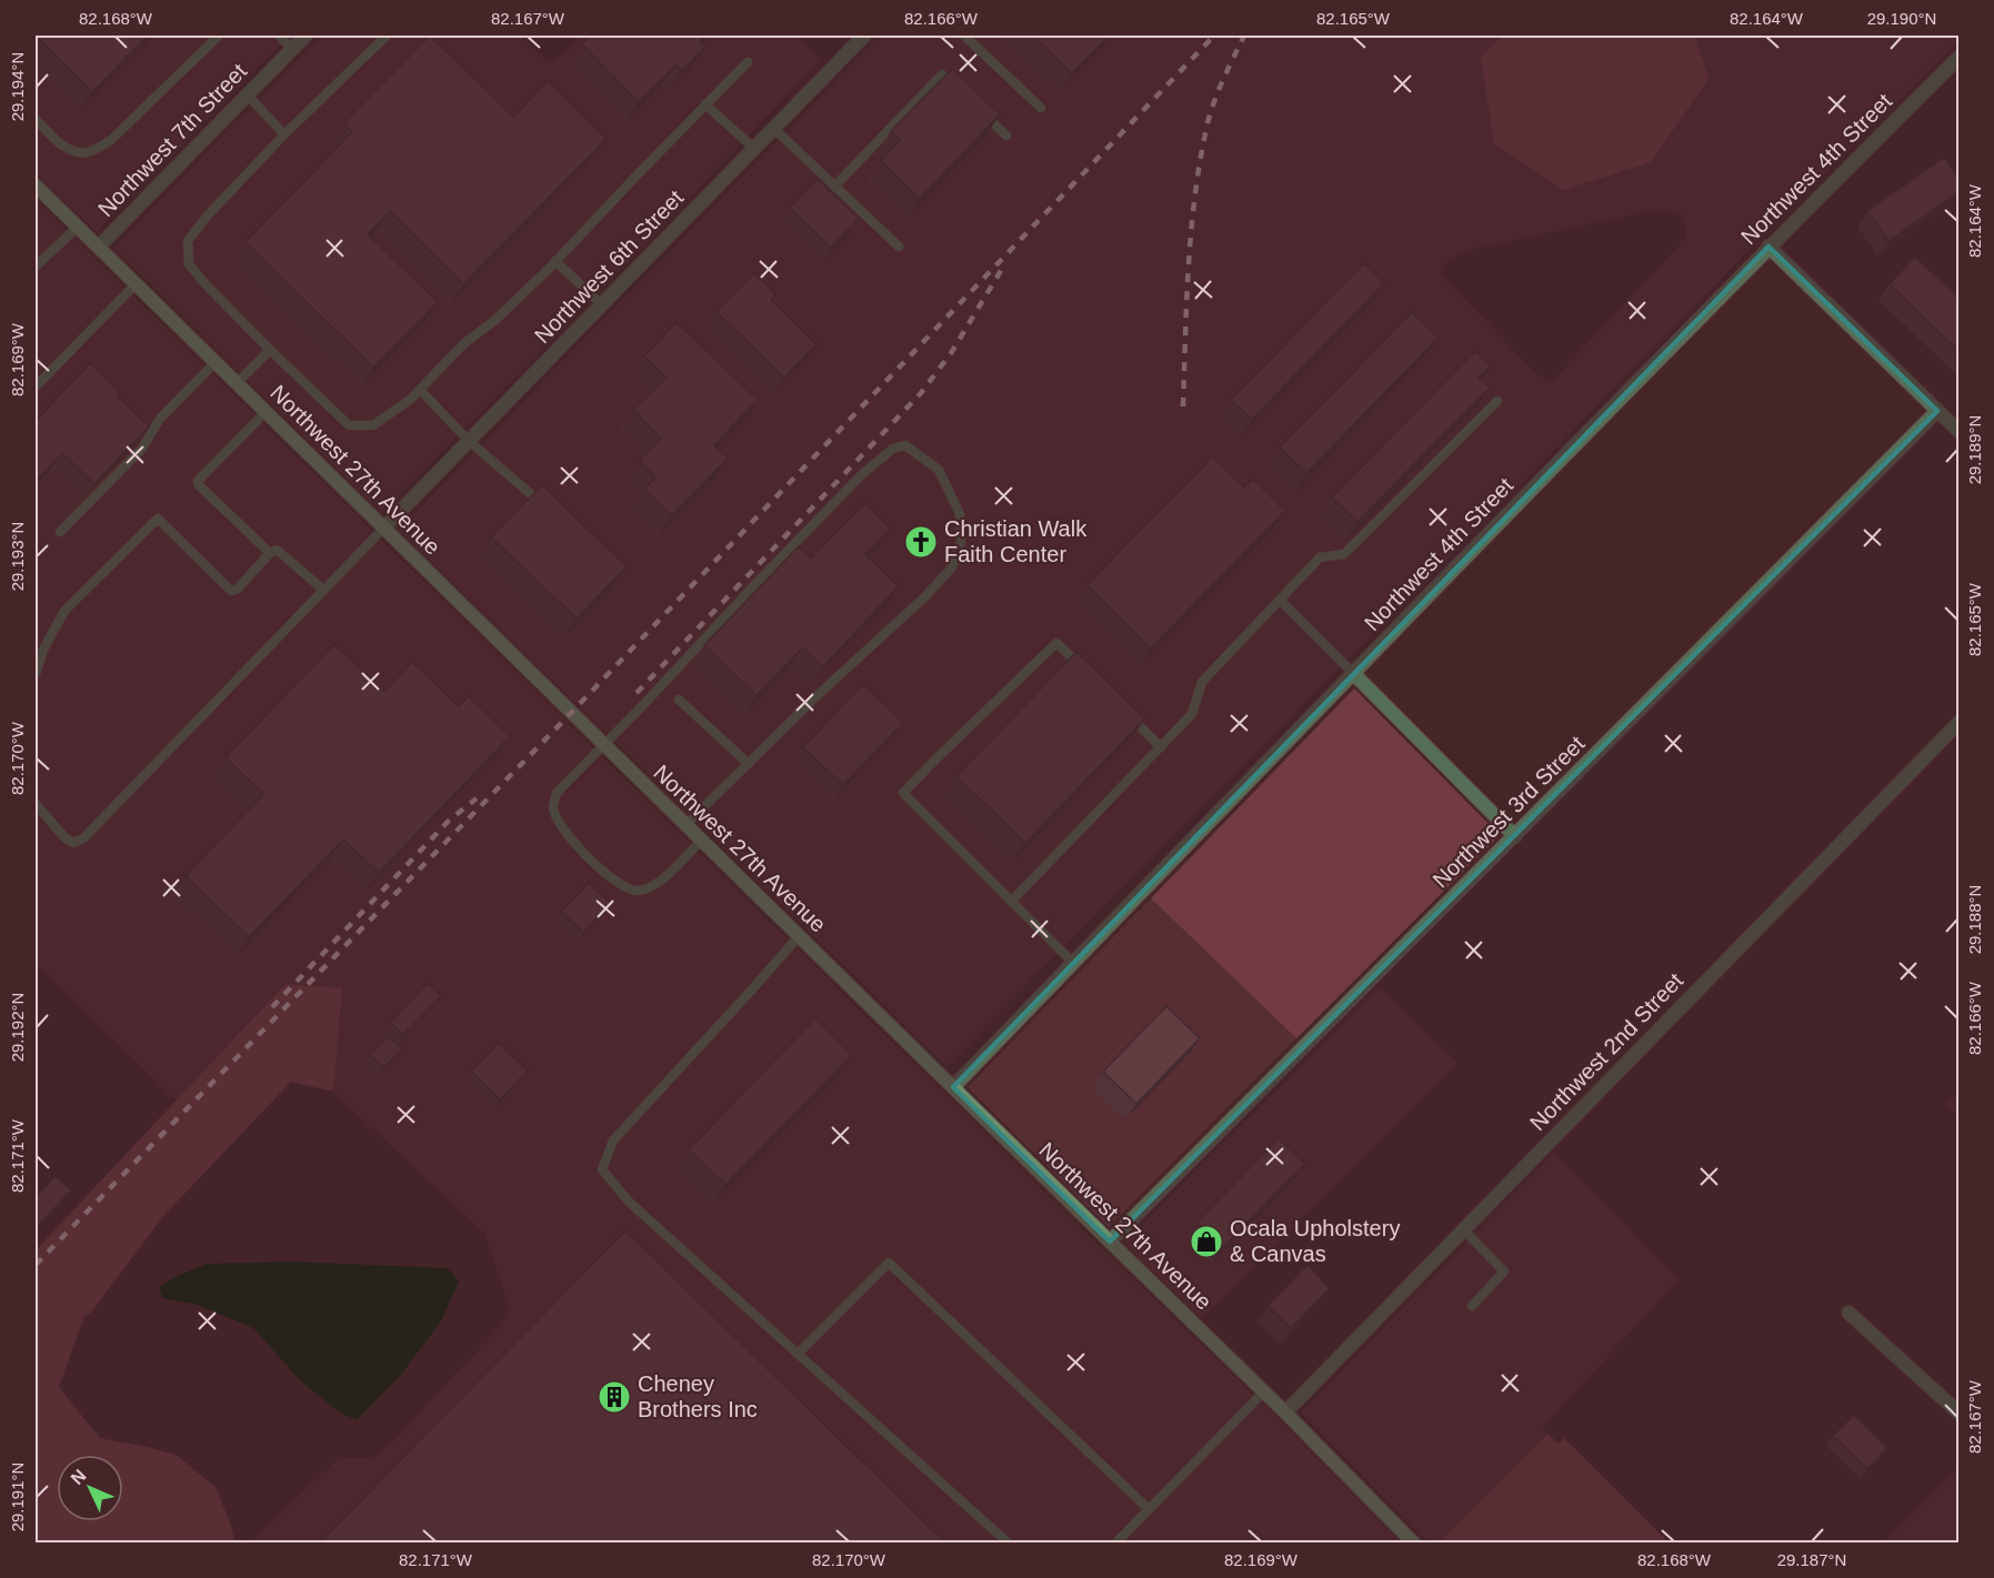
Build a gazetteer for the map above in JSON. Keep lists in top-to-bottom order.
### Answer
{
  "streets": {
    "main road": ["Northwest 27th Avenue"],
    "street": [
      "Northwest 7th Street",
      "Northwest 4th Street",
      "Northwest 6th Street",
      "Northwest 3rd Street",
      "Northwest 2nd Street"
    ]
  },
  "crossings": [
    ["Northwest 7th Street", "Northwest 27th Avenue"],
    ["Northwest 4th Street", "Northwest 27th Avenue"],
    ["Northwest 6th Street", "Northwest 27th Avenue"],
    ["Northwest 27th Avenue", "Northwest 3rd Street"],
    ["Northwest 27th Avenue", "Northwest 2nd Street"]
  ],
  "places": {
    "church": ["Christian Walk Faith Center"],
    "shop": ["Ocala Upholstery & Canvas"],
    "building": ["Cheney Brothers Inc"]
  },
  "north": "top left",
  "coordinates": [
    "82.168°W",
    "82.167°W",
    "82.166°W",
    "82.165°W",
    "82.164°W",
    "29.190°N",
    "29.194°N",
    "82.169°W",
    "29.189°N",
    "29.193°N",
    "82.170°W",
    "29.188°N",
    "29.192°N",
    "82.171°W",
    "29.191°N",
    "29.187°N"
  ]
}
